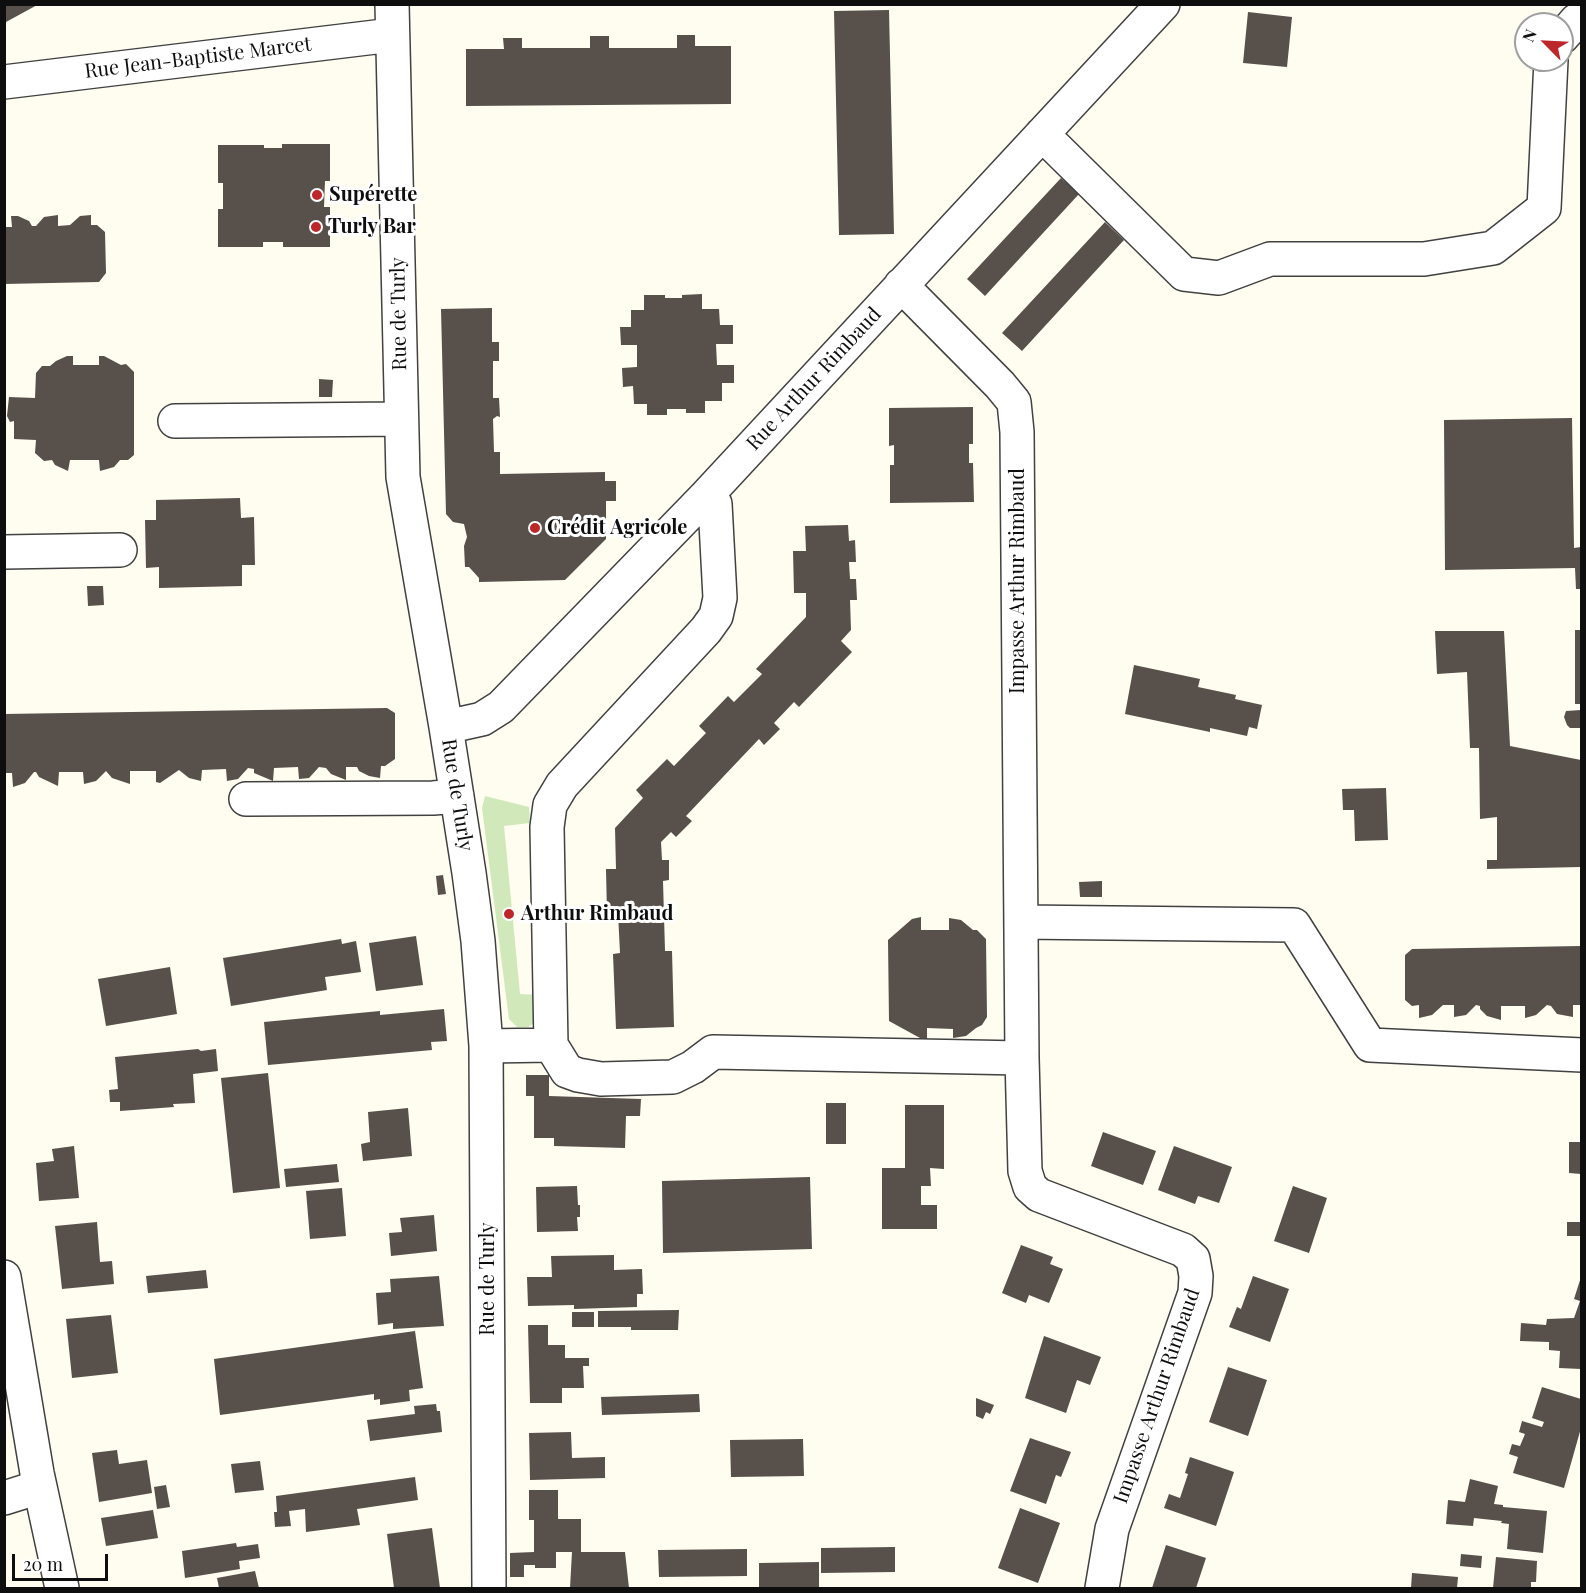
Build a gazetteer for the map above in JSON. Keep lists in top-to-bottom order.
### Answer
{
  "streets": {
    "street": [
      "Rue Jean-Baptiste Marcet",
      "Rue de Turly",
      "Rue Arthur Rimbaud",
      "Impasse Arthur Rimbaud"
    ]
  },
  "crossings": [
    ["Rue Jean-Baptiste Marcet", "Rue de Turly"],
    ["Rue de Turly", "Rue Arthur Rimbaud"],
    ["Rue Arthur Rimbaud", "Impasse Arthur Rimbaud"]
  ],
  "places": [
    "Supérette",
    "Turly Bar",
    "Crédit Agricole",
    "Arthur Rimbaud"
  ],
  "scale_bar": "20 m",
  "north": "top left"
}
